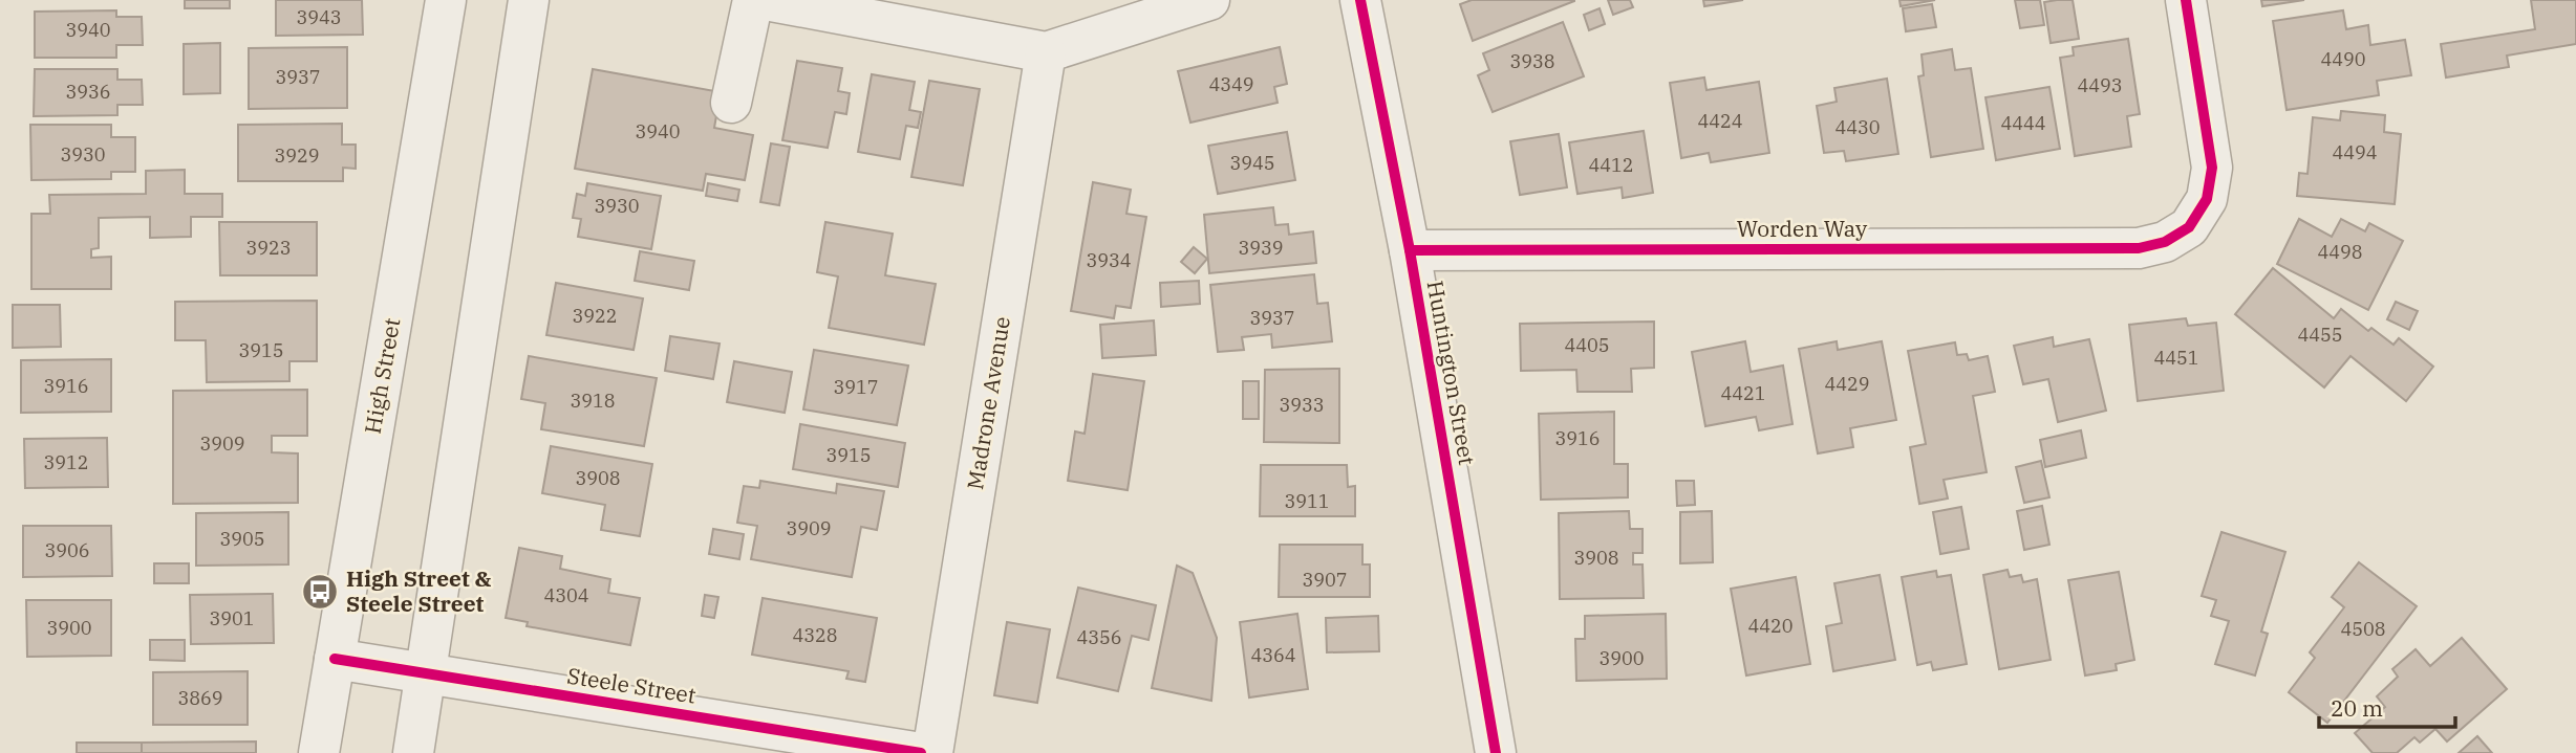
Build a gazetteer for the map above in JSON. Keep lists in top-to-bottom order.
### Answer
{
  "streets": {
    "street": [
      "Worden Way",
      "Huntington Street",
      "High Street",
      "Madrone Avenue",
      "Steele Street"
    ]
  },
  "crossings": [
    ["Worden Way", "Huntington Street"],
    ["High Street", "Steele Street"]
  ],
  "places": {
    "bus stop": ["High Street & Steele Street"]
  },
  "house_numbers": [
    "3943",
    "3940",
    "4490",
    "3938",
    "3937",
    "4349",
    "4493",
    "3936",
    "4424",
    "4444",
    "4430",
    "3940",
    "4494",
    "3930",
    "3929",
    "3945",
    "4412",
    "3930",
    "3923",
    "3939",
    "4498",
    "3934",
    "3922",
    "3937",
    "4455",
    "4405",
    "3915",
    "4451",
    "4429",
    "3916",
    "3917",
    "4421",
    "3918",
    "3933",
    "3916",
    "3909",
    "3915",
    "3912",
    "3908",
    "3911",
    "3909",
    "3905",
    "3906",
    "3908",
    "3907",
    "4304",
    "3901",
    "4420",
    "3900",
    "4508",
    "4328",
    "4356",
    "4364",
    "3900",
    "3869"
  ],
  "scale_bar": "20 m"
}
